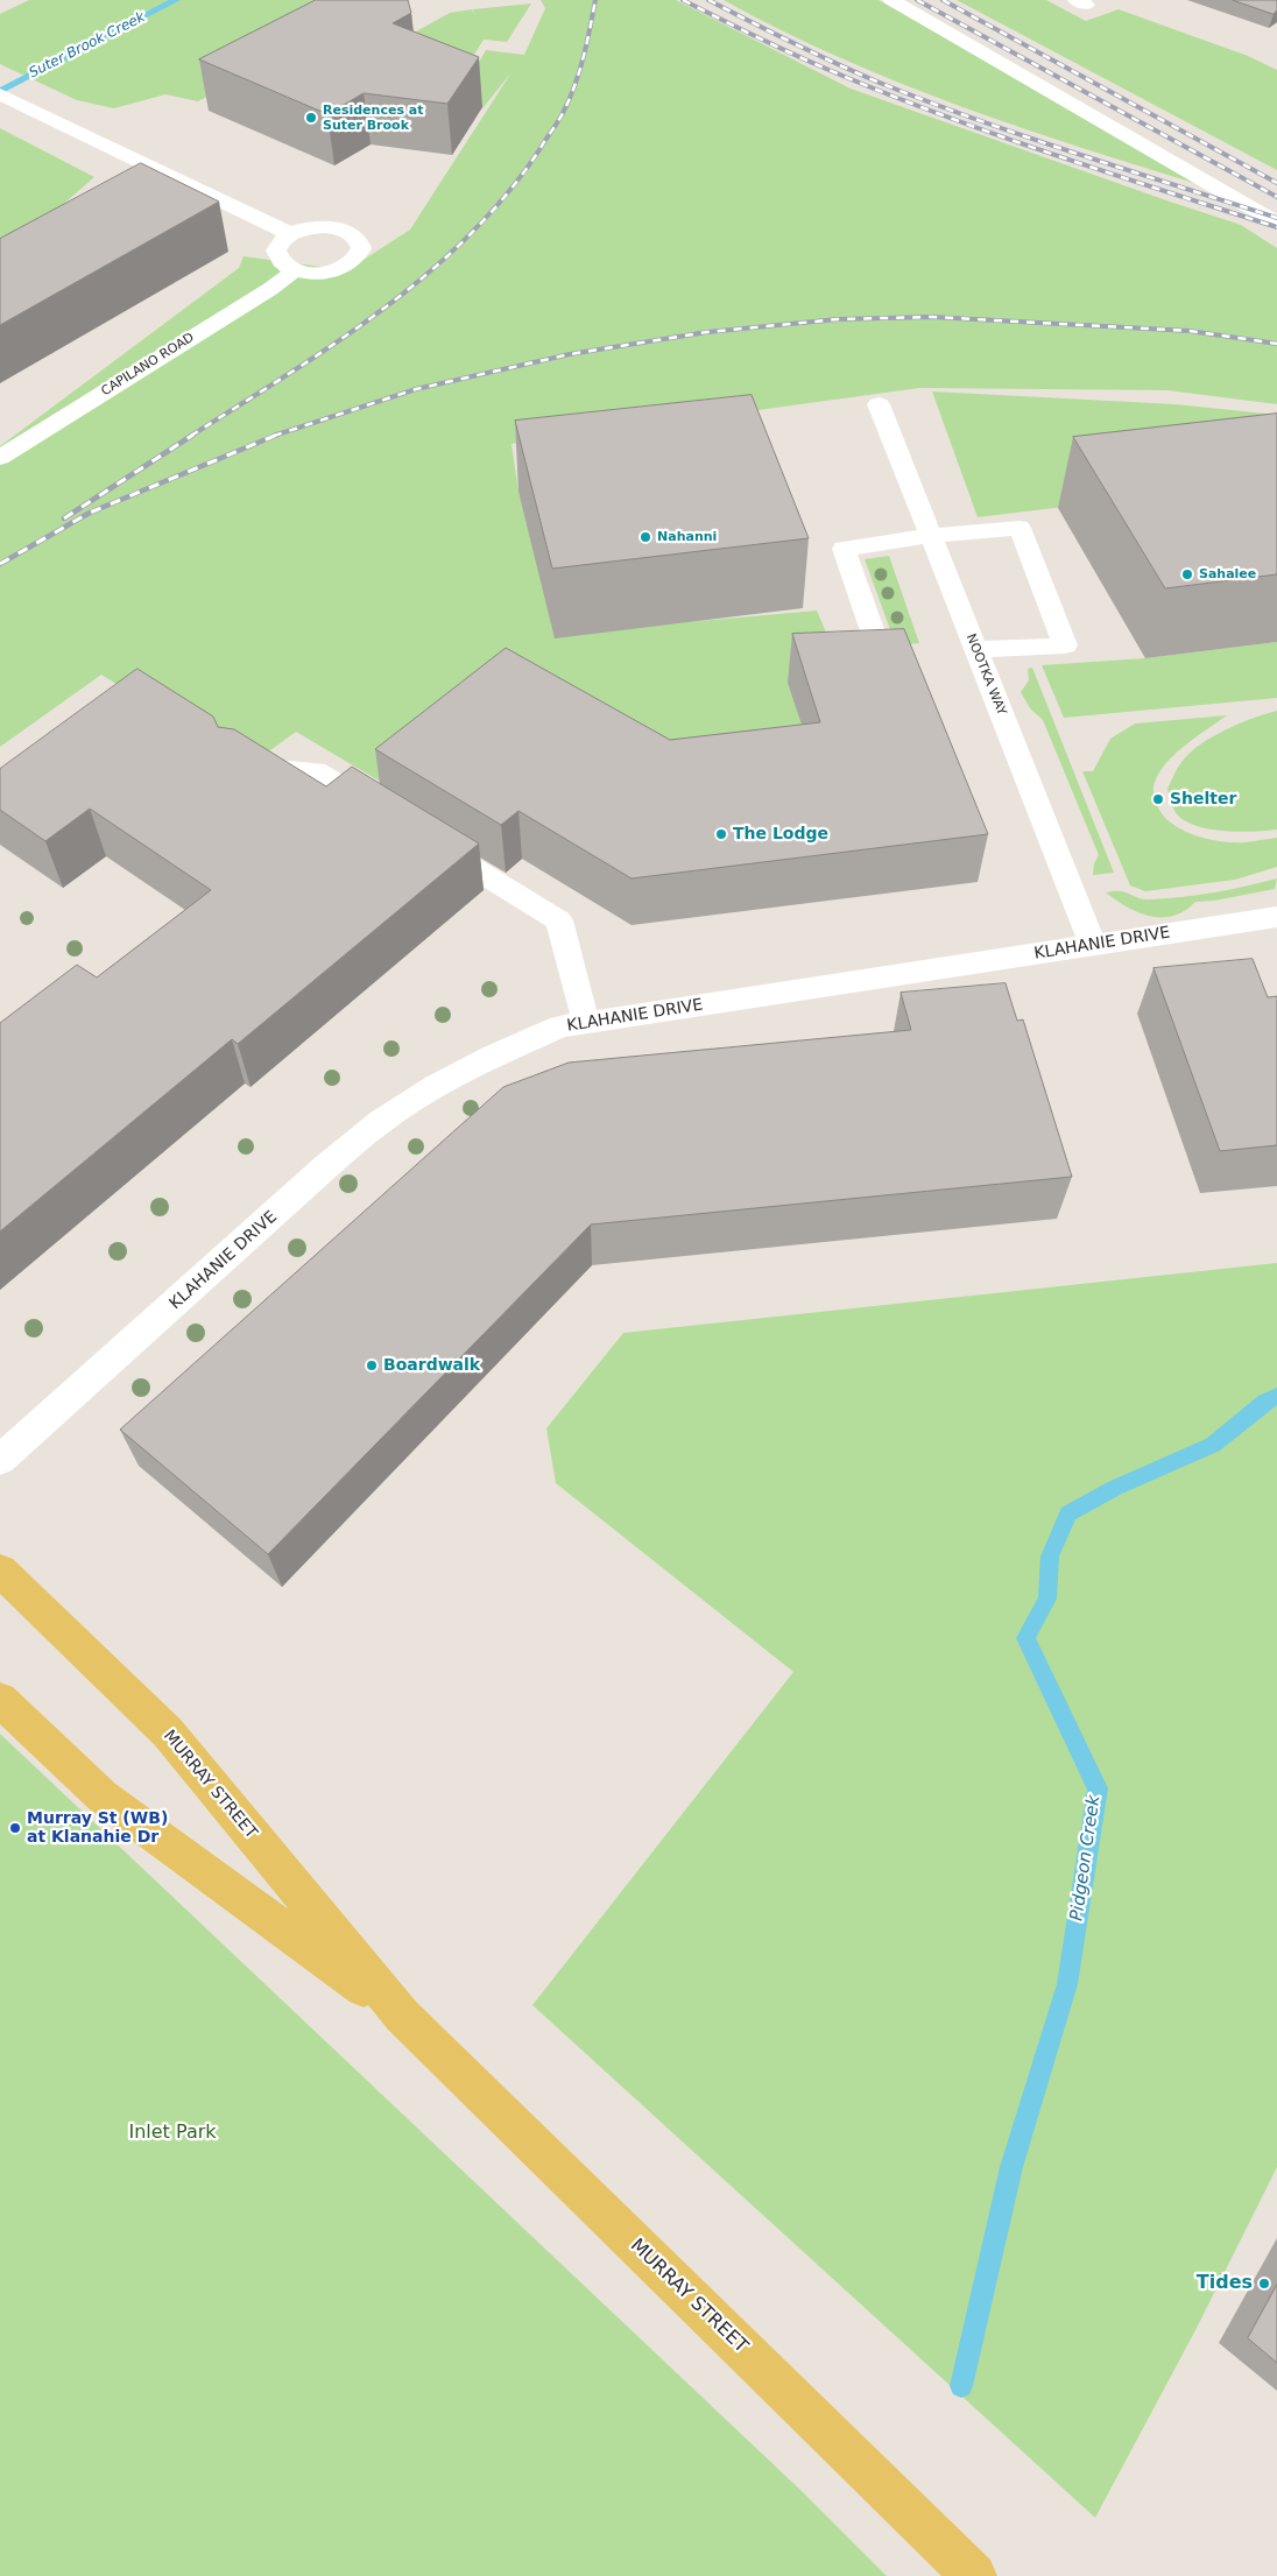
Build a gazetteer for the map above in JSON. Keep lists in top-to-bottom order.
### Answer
{
  "streets": {
    "main road": ["MURRAY STREET"],
    "street": ["CAPILANO ROAD", "NOOTKA WAY", "KLAHANIE DRIVE"]
  },
  "crossings": [
    ["NOOTKA WAY", "KLAHANIE DRIVE"]
  ],
  "water": ["Suter Brook Creek", "Pidgeon Creek"],
  "parks": ["Inlet Park"],
  "places": [
    "Residences at Suter Brook",
    "Nahanni",
    "Sahalee",
    "Shelter",
    "The Lodge",
    "Boardwalk",
    "Murray St (WB) at Klanahie Dr",
    "Tides"
  ]
}
